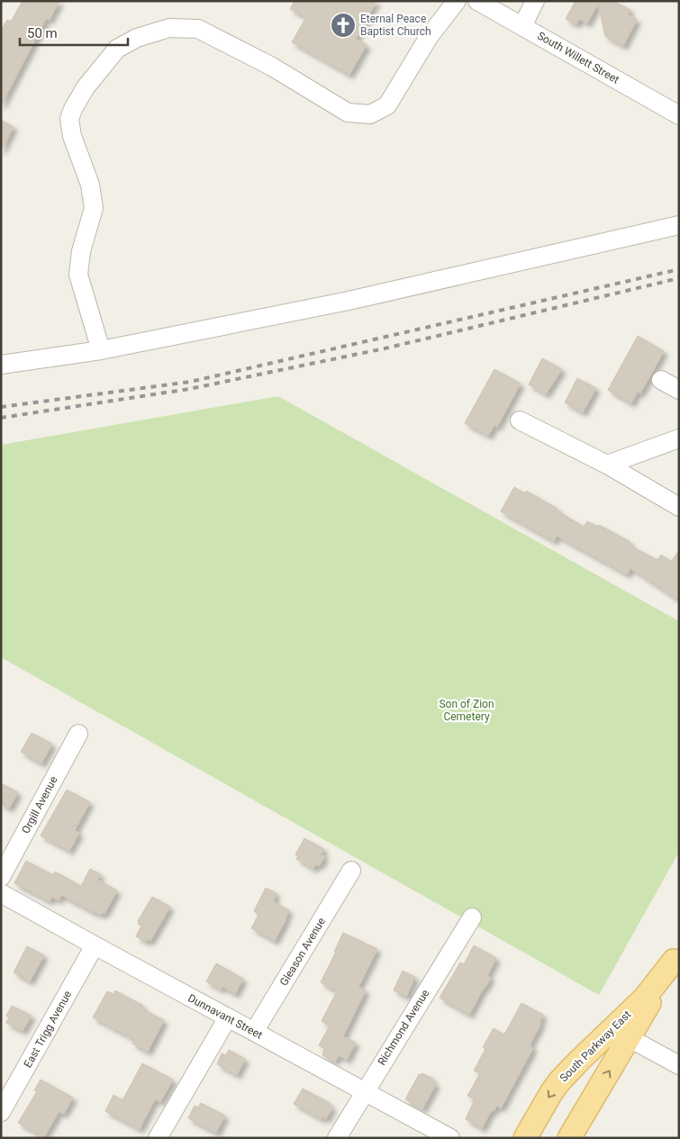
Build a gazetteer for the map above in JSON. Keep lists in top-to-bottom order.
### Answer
{
  "streets": {
    "main road": ["South Parkway East"],
    "street": [
      "South Willett Street",
      "Orgill Avenue",
      "Gleason Avenue",
      "Dunnavant Street",
      "Richmond Avenue",
      "East Trigg Avenue"
    ]
  },
  "crossings": [
    ["Gleason Avenue", "Dunnavant Street"],
    ["Dunnavant Street", "Richmond Avenue"],
    ["Dunnavant Street", "East Trigg Avenue"]
  ],
  "parks": ["Son of Zion Cemetery"],
  "places": {
    "church": ["Eternal Peace Baptist Church"]
  },
  "scale_bar": "50 m"
}
